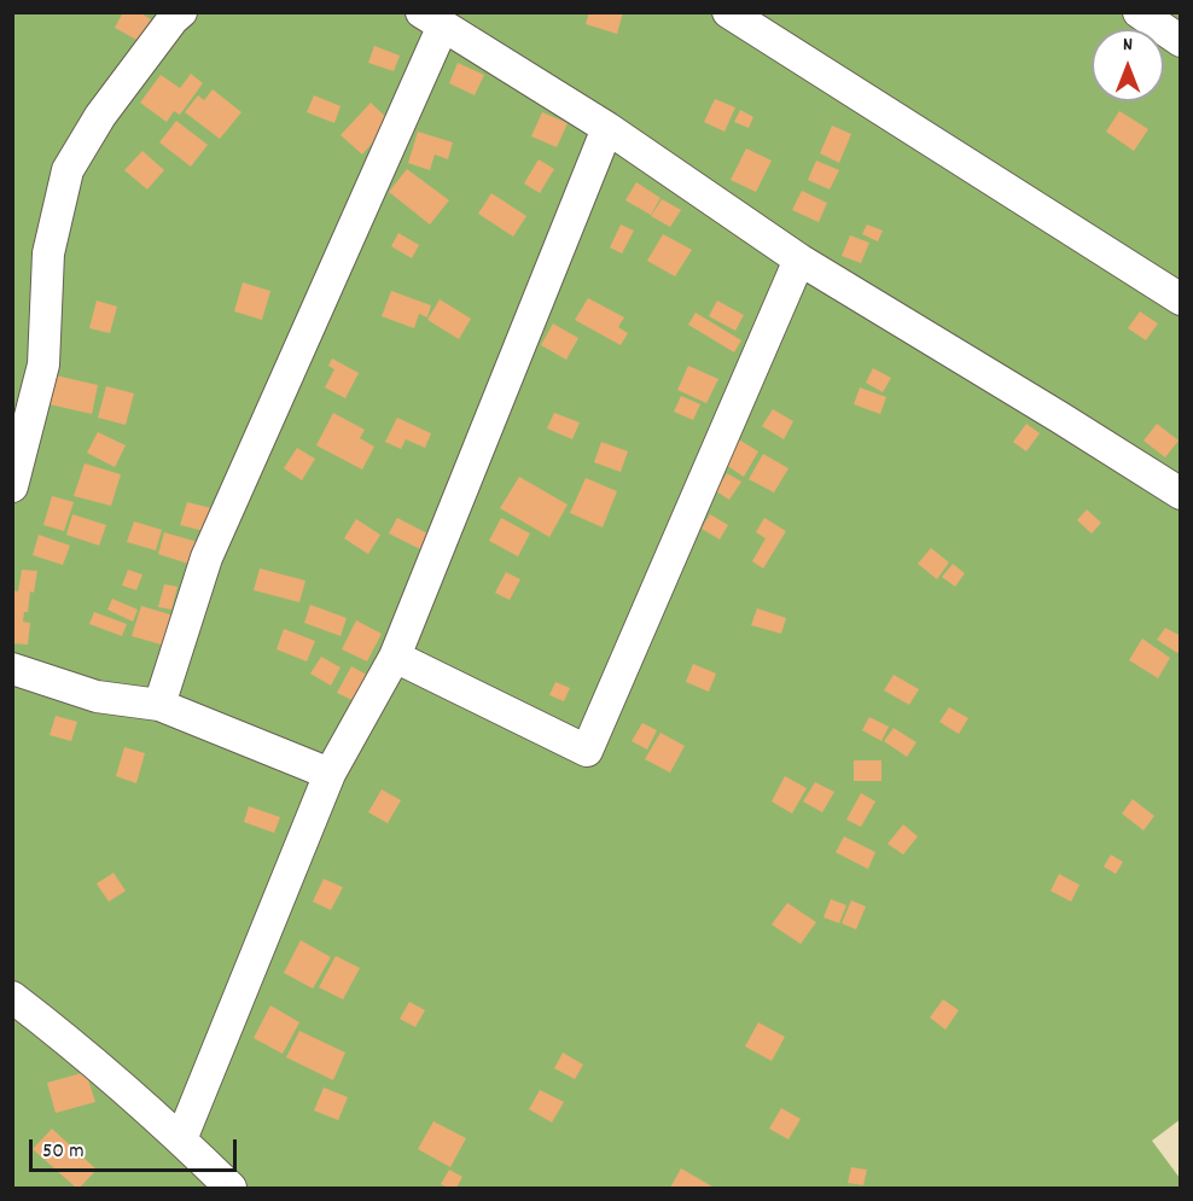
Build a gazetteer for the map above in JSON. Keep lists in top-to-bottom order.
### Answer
{
  "scale_bar": "50 m",
  "north": "top"
}
